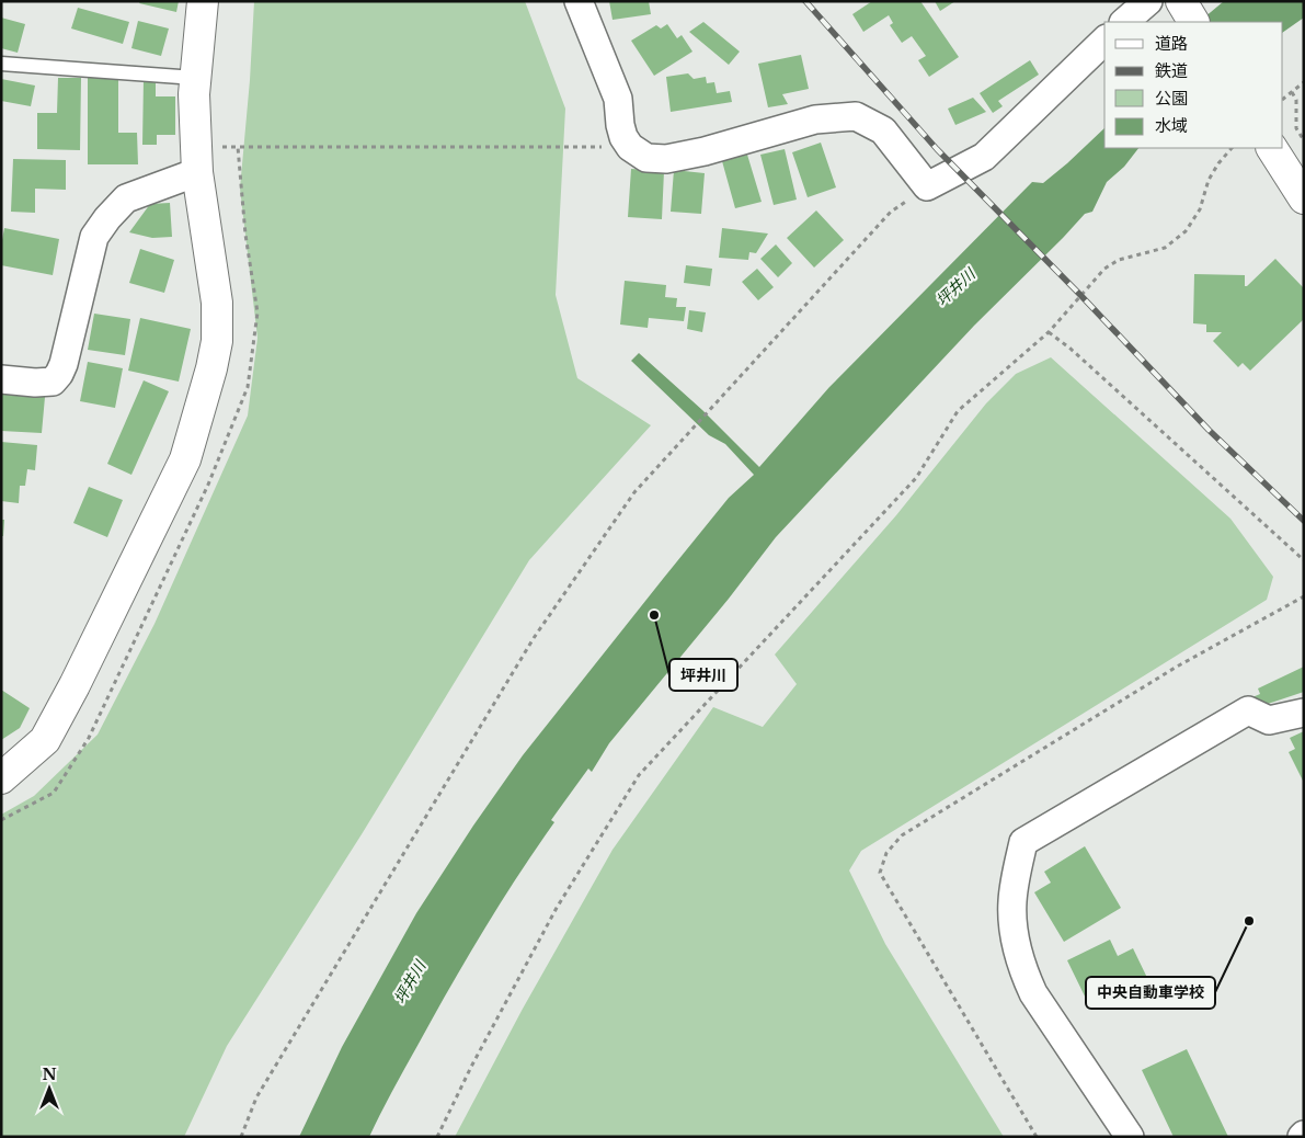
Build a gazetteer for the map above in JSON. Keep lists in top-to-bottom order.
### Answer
{
  "water": ["坪井川"],
  "places": ["坪井川", "中央自動車学校"],
  "legend": [
    "道路",
    "鉄道",
    "公園",
    "水域"
  ],
  "north": "top"
}
